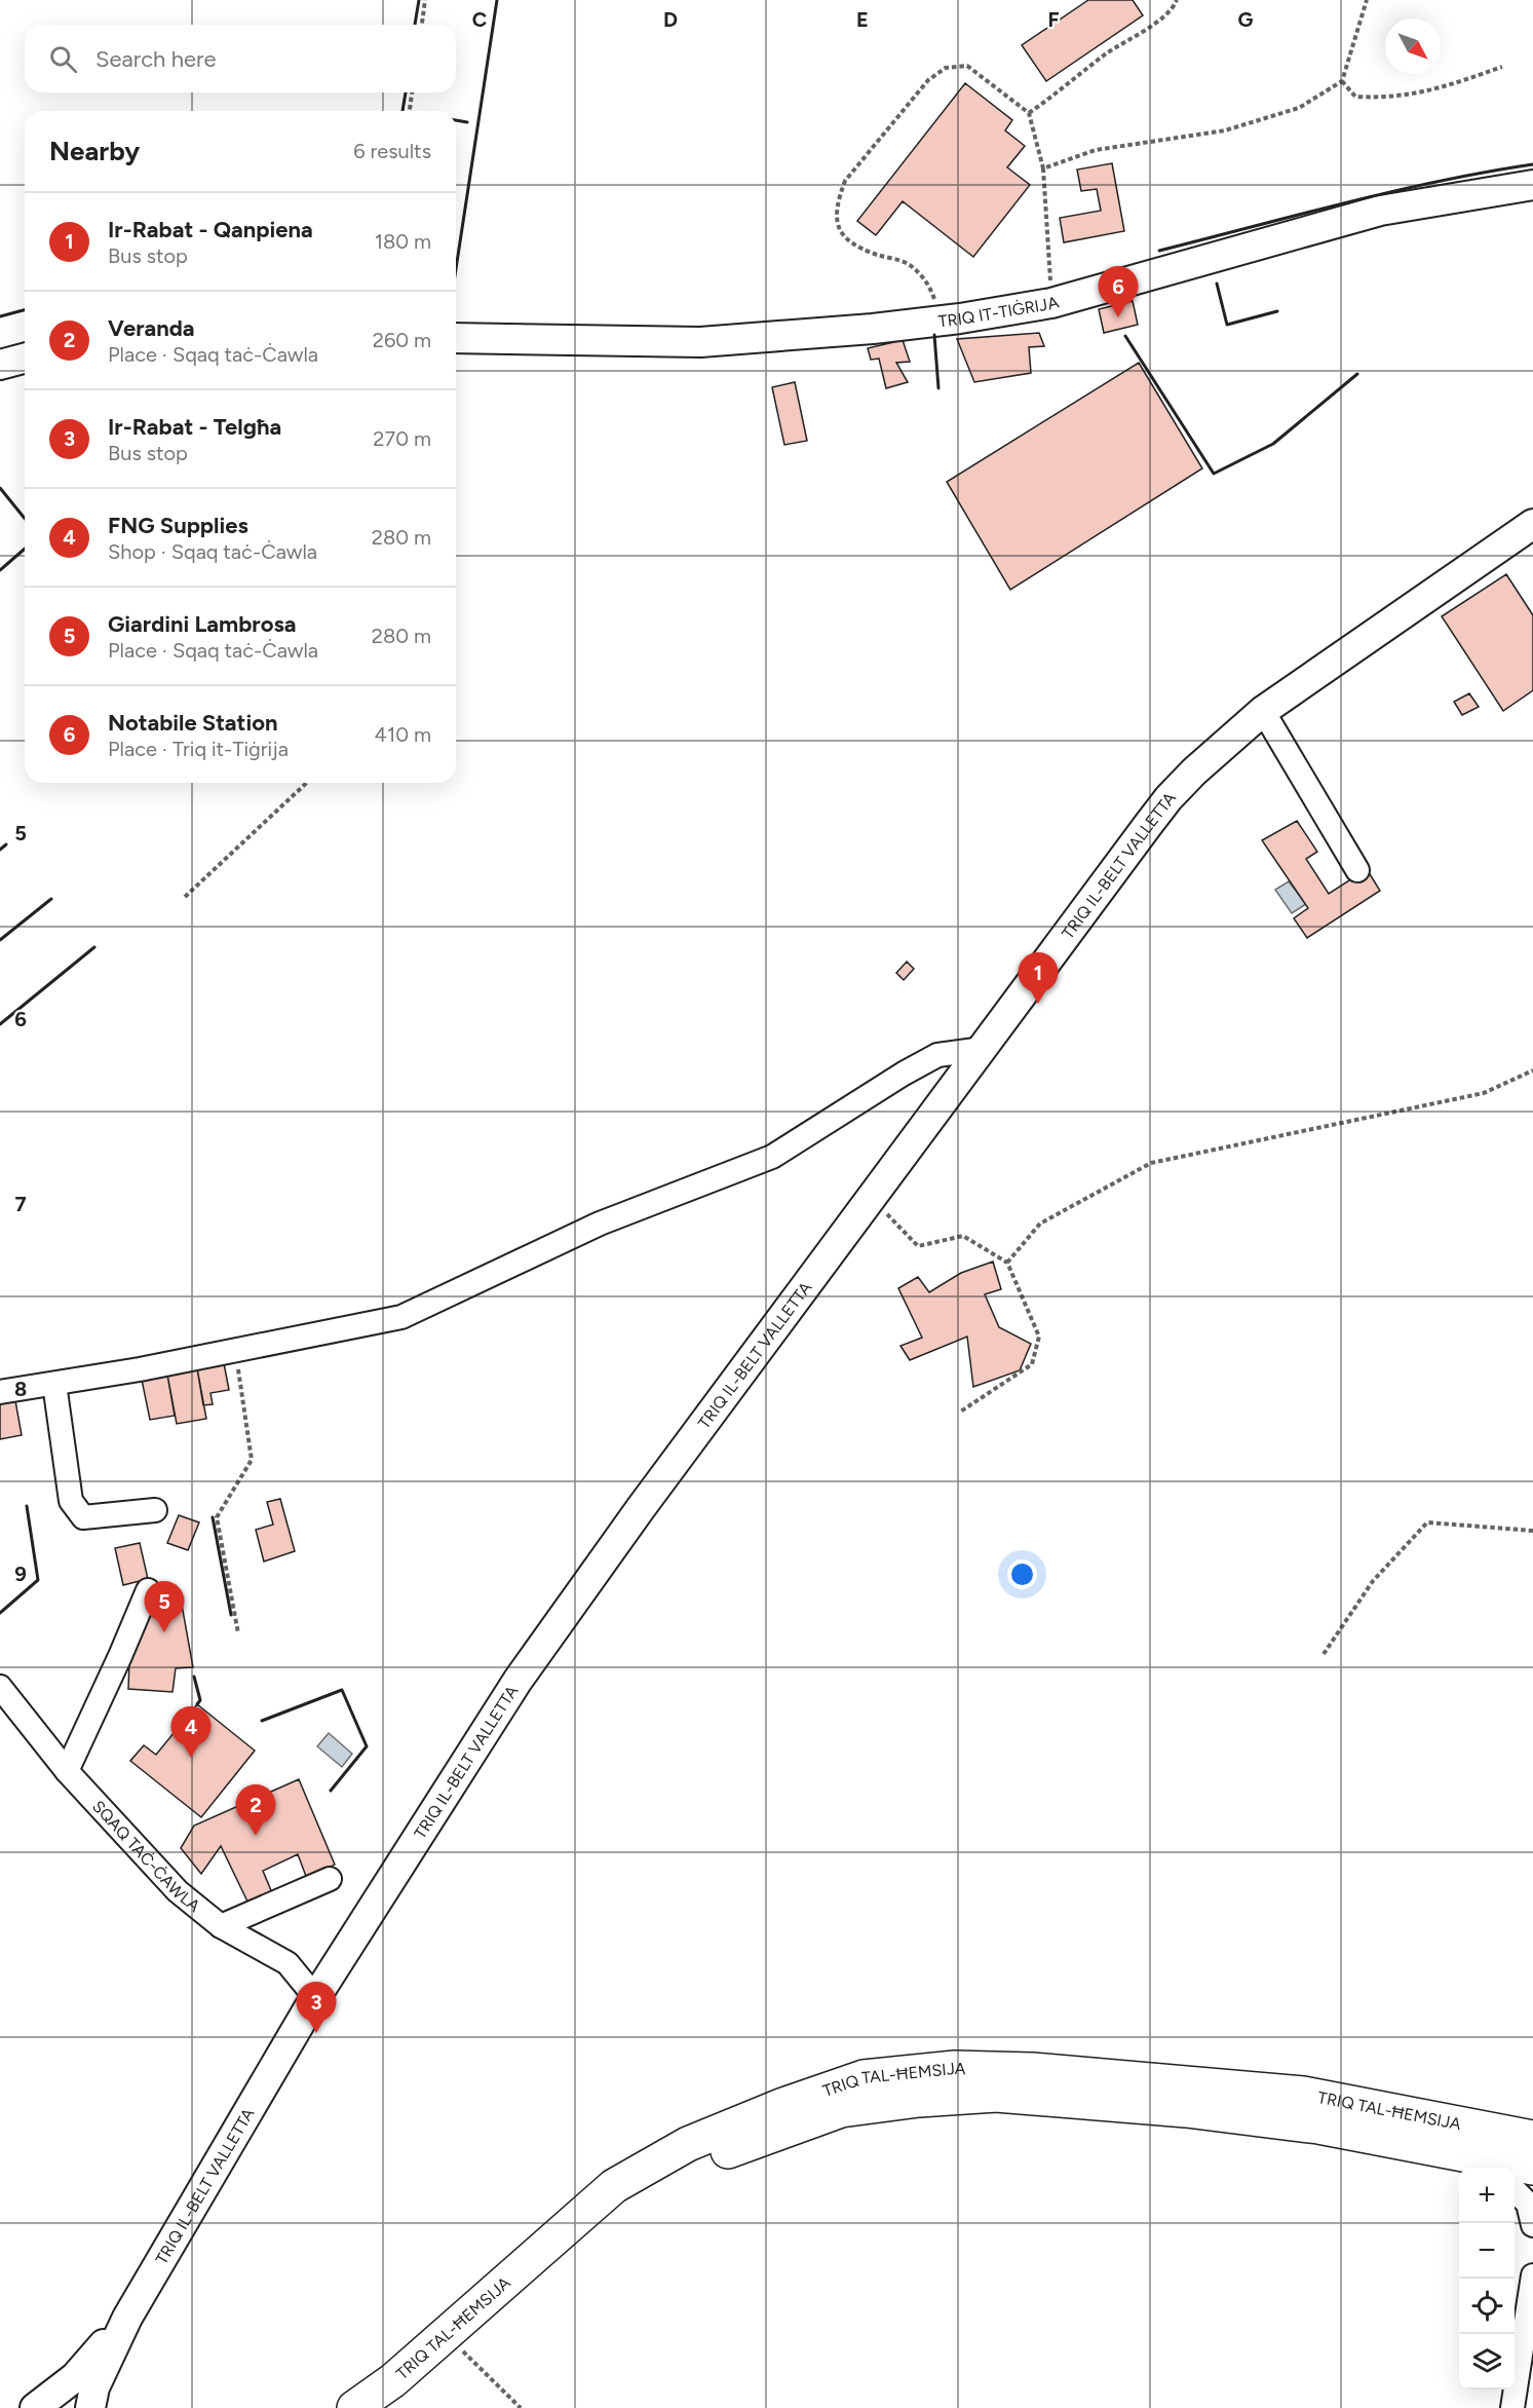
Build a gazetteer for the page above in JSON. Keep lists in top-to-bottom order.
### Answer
{
  "streets": {
    "highway": ["TRIQ TAL-ĦEMSIJA"],
    "main road": ["TRIQ IT-TIĠRIJA", "TRIQ IL-BELT VALLETTA"],
    "street": ["SQAQ TAĊ-ĊAWLA"]
  },
  "crossings": [
    ["TRIQ IL-BELT VALLETTA", "SQAQ TAĊ-ĊAWLA"]
  ],
  "north": "bottom right",
  "page": {
    "search": "Search here",
    "heading": ["Nearby", "6 results"],
    "list": [
      {
        "mark": "1",
        "name": "Ir-Rabat - Qanpiena",
        "note": "Bus stop",
        "value": "180 m"
      },
      {
        "mark": "2",
        "name": "Veranda",
        "note": "Place · Sqaq taċ-Ċawla",
        "value": "260 m"
      },
      {
        "mark": "3",
        "name": "Ir-Rabat - Telgħa",
        "note": "Bus stop",
        "value": "270 m"
      },
      {
        "mark": "4",
        "name": "FNG Supplies",
        "note": "Shop · Sqaq taċ-Ċawla",
        "value": "280 m"
      },
      {
        "mark": "5",
        "name": "Giardini Lambrosa",
        "note": "Place · Sqaq taċ-Ċawla",
        "value": "280 m"
      },
      {
        "mark": "6",
        "name": "Notabile Station",
        "note": "Place · Triq it-Tiġrija",
        "value": "410 m"
      }
    ],
    "pins": [
      "6",
      "1",
      "5",
      "4",
      "2",
      "3"
    ],
    "map_buttons": ["+", "−"]
  },
  "grid": {
    "columns": [
      "C",
      "D",
      "E",
      "F",
      "G"
    ],
    "rows": [
      "5",
      "6",
      "7",
      "8",
      "9"
    ]
  }
}
